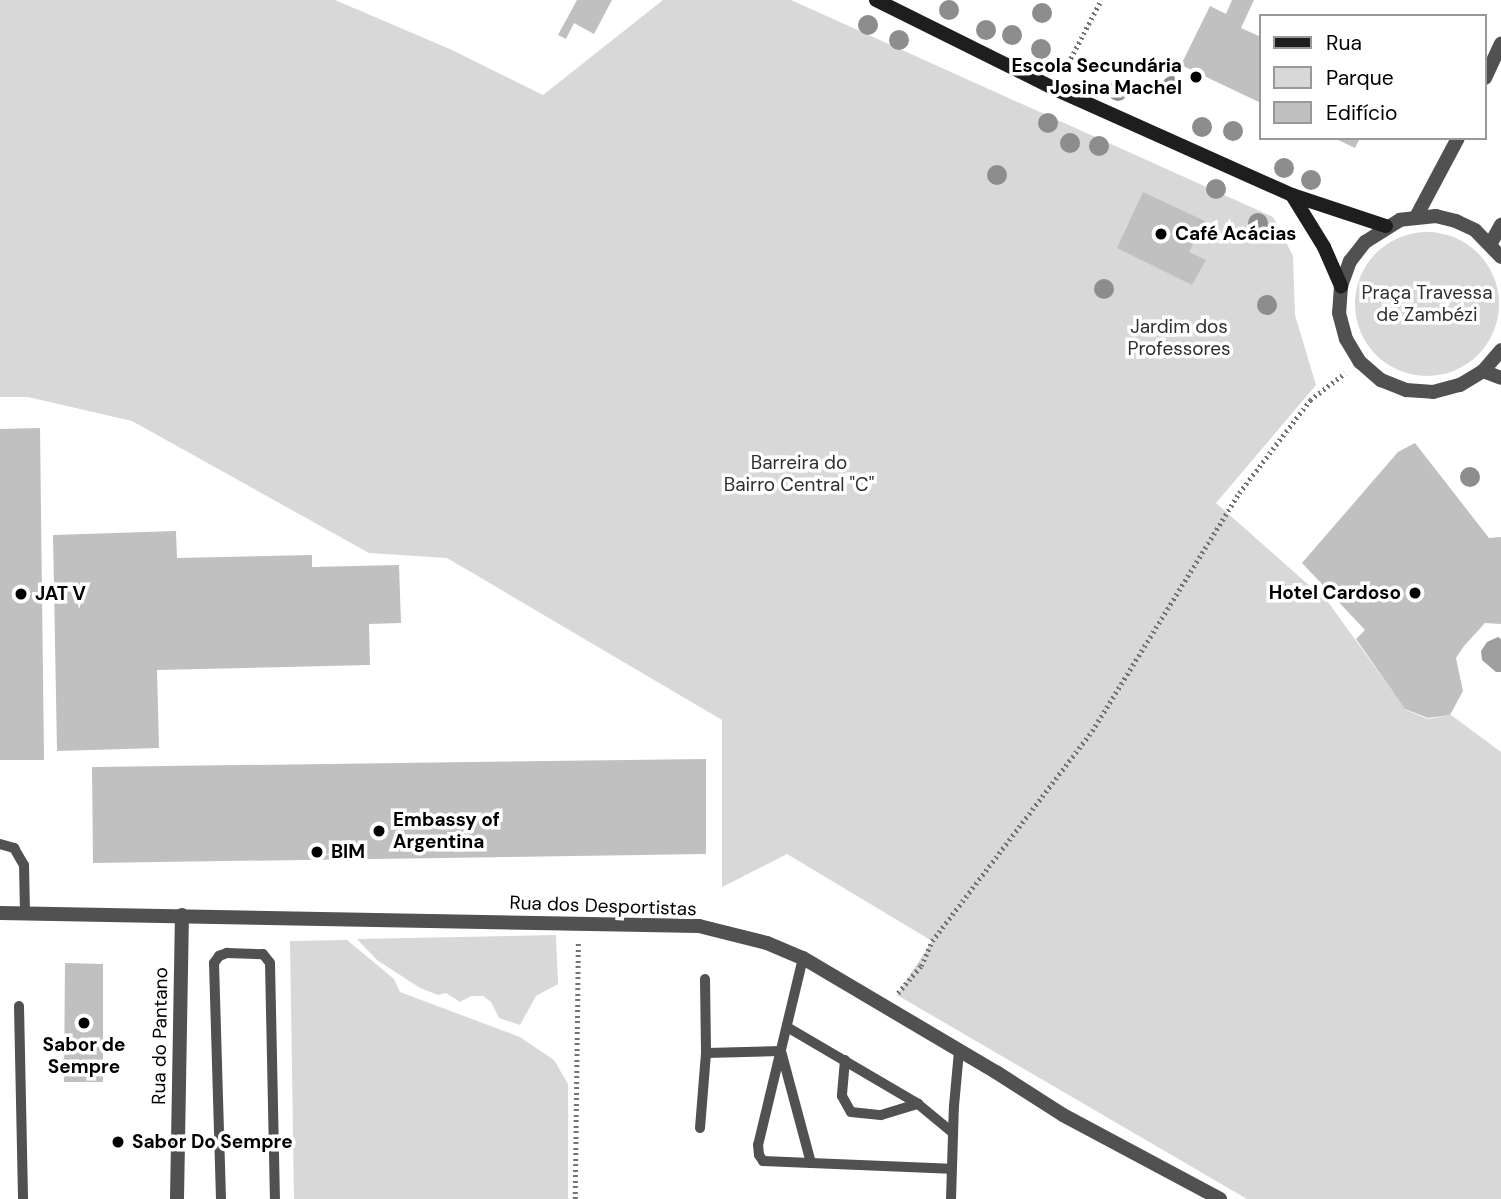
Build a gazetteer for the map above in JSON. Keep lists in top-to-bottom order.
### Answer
{
  "streets": {
    "street": ["Rua dos Desportistas", "Rua do Pantano"]
  },
  "crossings": [
    ["Rua dos Desportistas", "Rua do Pantano"]
  ],
  "parks": ["Praça Travessa de Zambézi", "Jardim dos Professores", "Barreira do Bairro Central \"C\""],
  "places": [
    "Escola Secundária Josina Machel",
    "Café Acácias",
    "Hotel Cardoso",
    "JAT V",
    "Embassy of Argentina",
    "BIM",
    "Sabor de Sempre",
    "Sabor Do Sempre"
  ],
  "legend": ["Rua", "Parque", "Edifício"]
}
